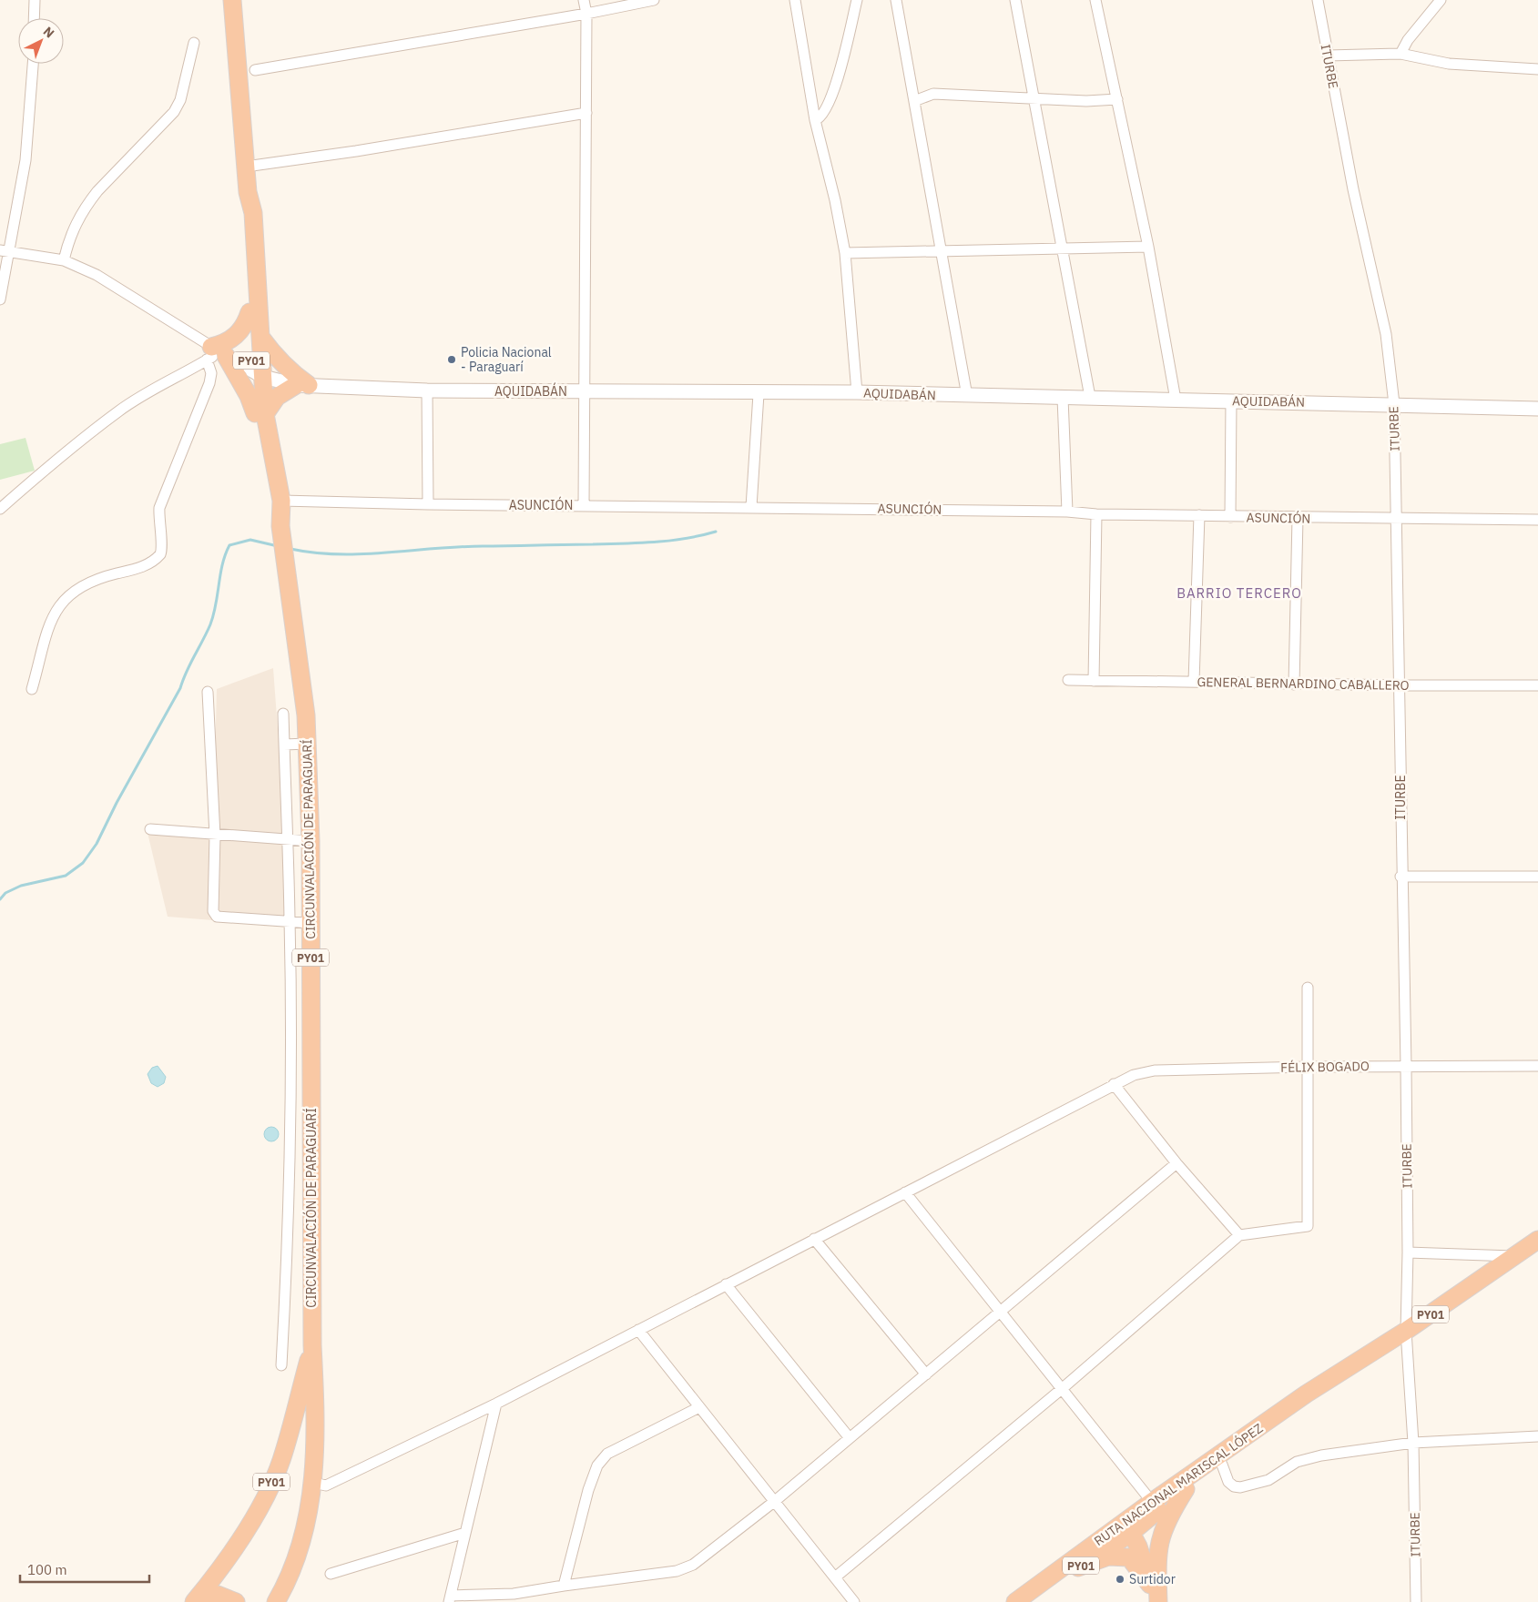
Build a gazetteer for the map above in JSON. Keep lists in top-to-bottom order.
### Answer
{
  "streets": {
    "highway": ["PY01", "CIRCUNVALACIÓN DE PARAGUARÍ", "RUTA NACIONAL MARISCAL LÓPEZ"],
    "street": [
      "ITURBE",
      "AQUIDABÁN",
      "ASUNCIÓN",
      "GENERAL BERNARDINO CABALLERO",
      "FÉLIX BOGADO"
    ]
  },
  "crossings": [
    ["ITURBE", "AQUIDABÁN"],
    ["ITURBE", "ASUNCIÓN"],
    ["ITURBE", "GENERAL BERNARDINO CABALLERO"],
    ["ITURBE", "FÉLIX BOGADO"],
    ["ITURBE", "RUTA NACIONAL MARISCAL LÓPEZ"],
    ["AQUIDABÁN", "CIRCUNVALACIÓN DE PARAGUARÍ"],
    ["ASUNCIÓN", "CIRCUNVALACIÓN DE PARAGUARÍ"],
    ["CIRCUNVALACIÓN DE PARAGUARÍ", "FÉLIX BOGADO"]
  ],
  "districts": ["BARRIO TERCERO"],
  "places": ["Policia Nacional - Paraguarí", "Surtidor"],
  "scale_bar": "100 m",
  "north": "top right"
}
